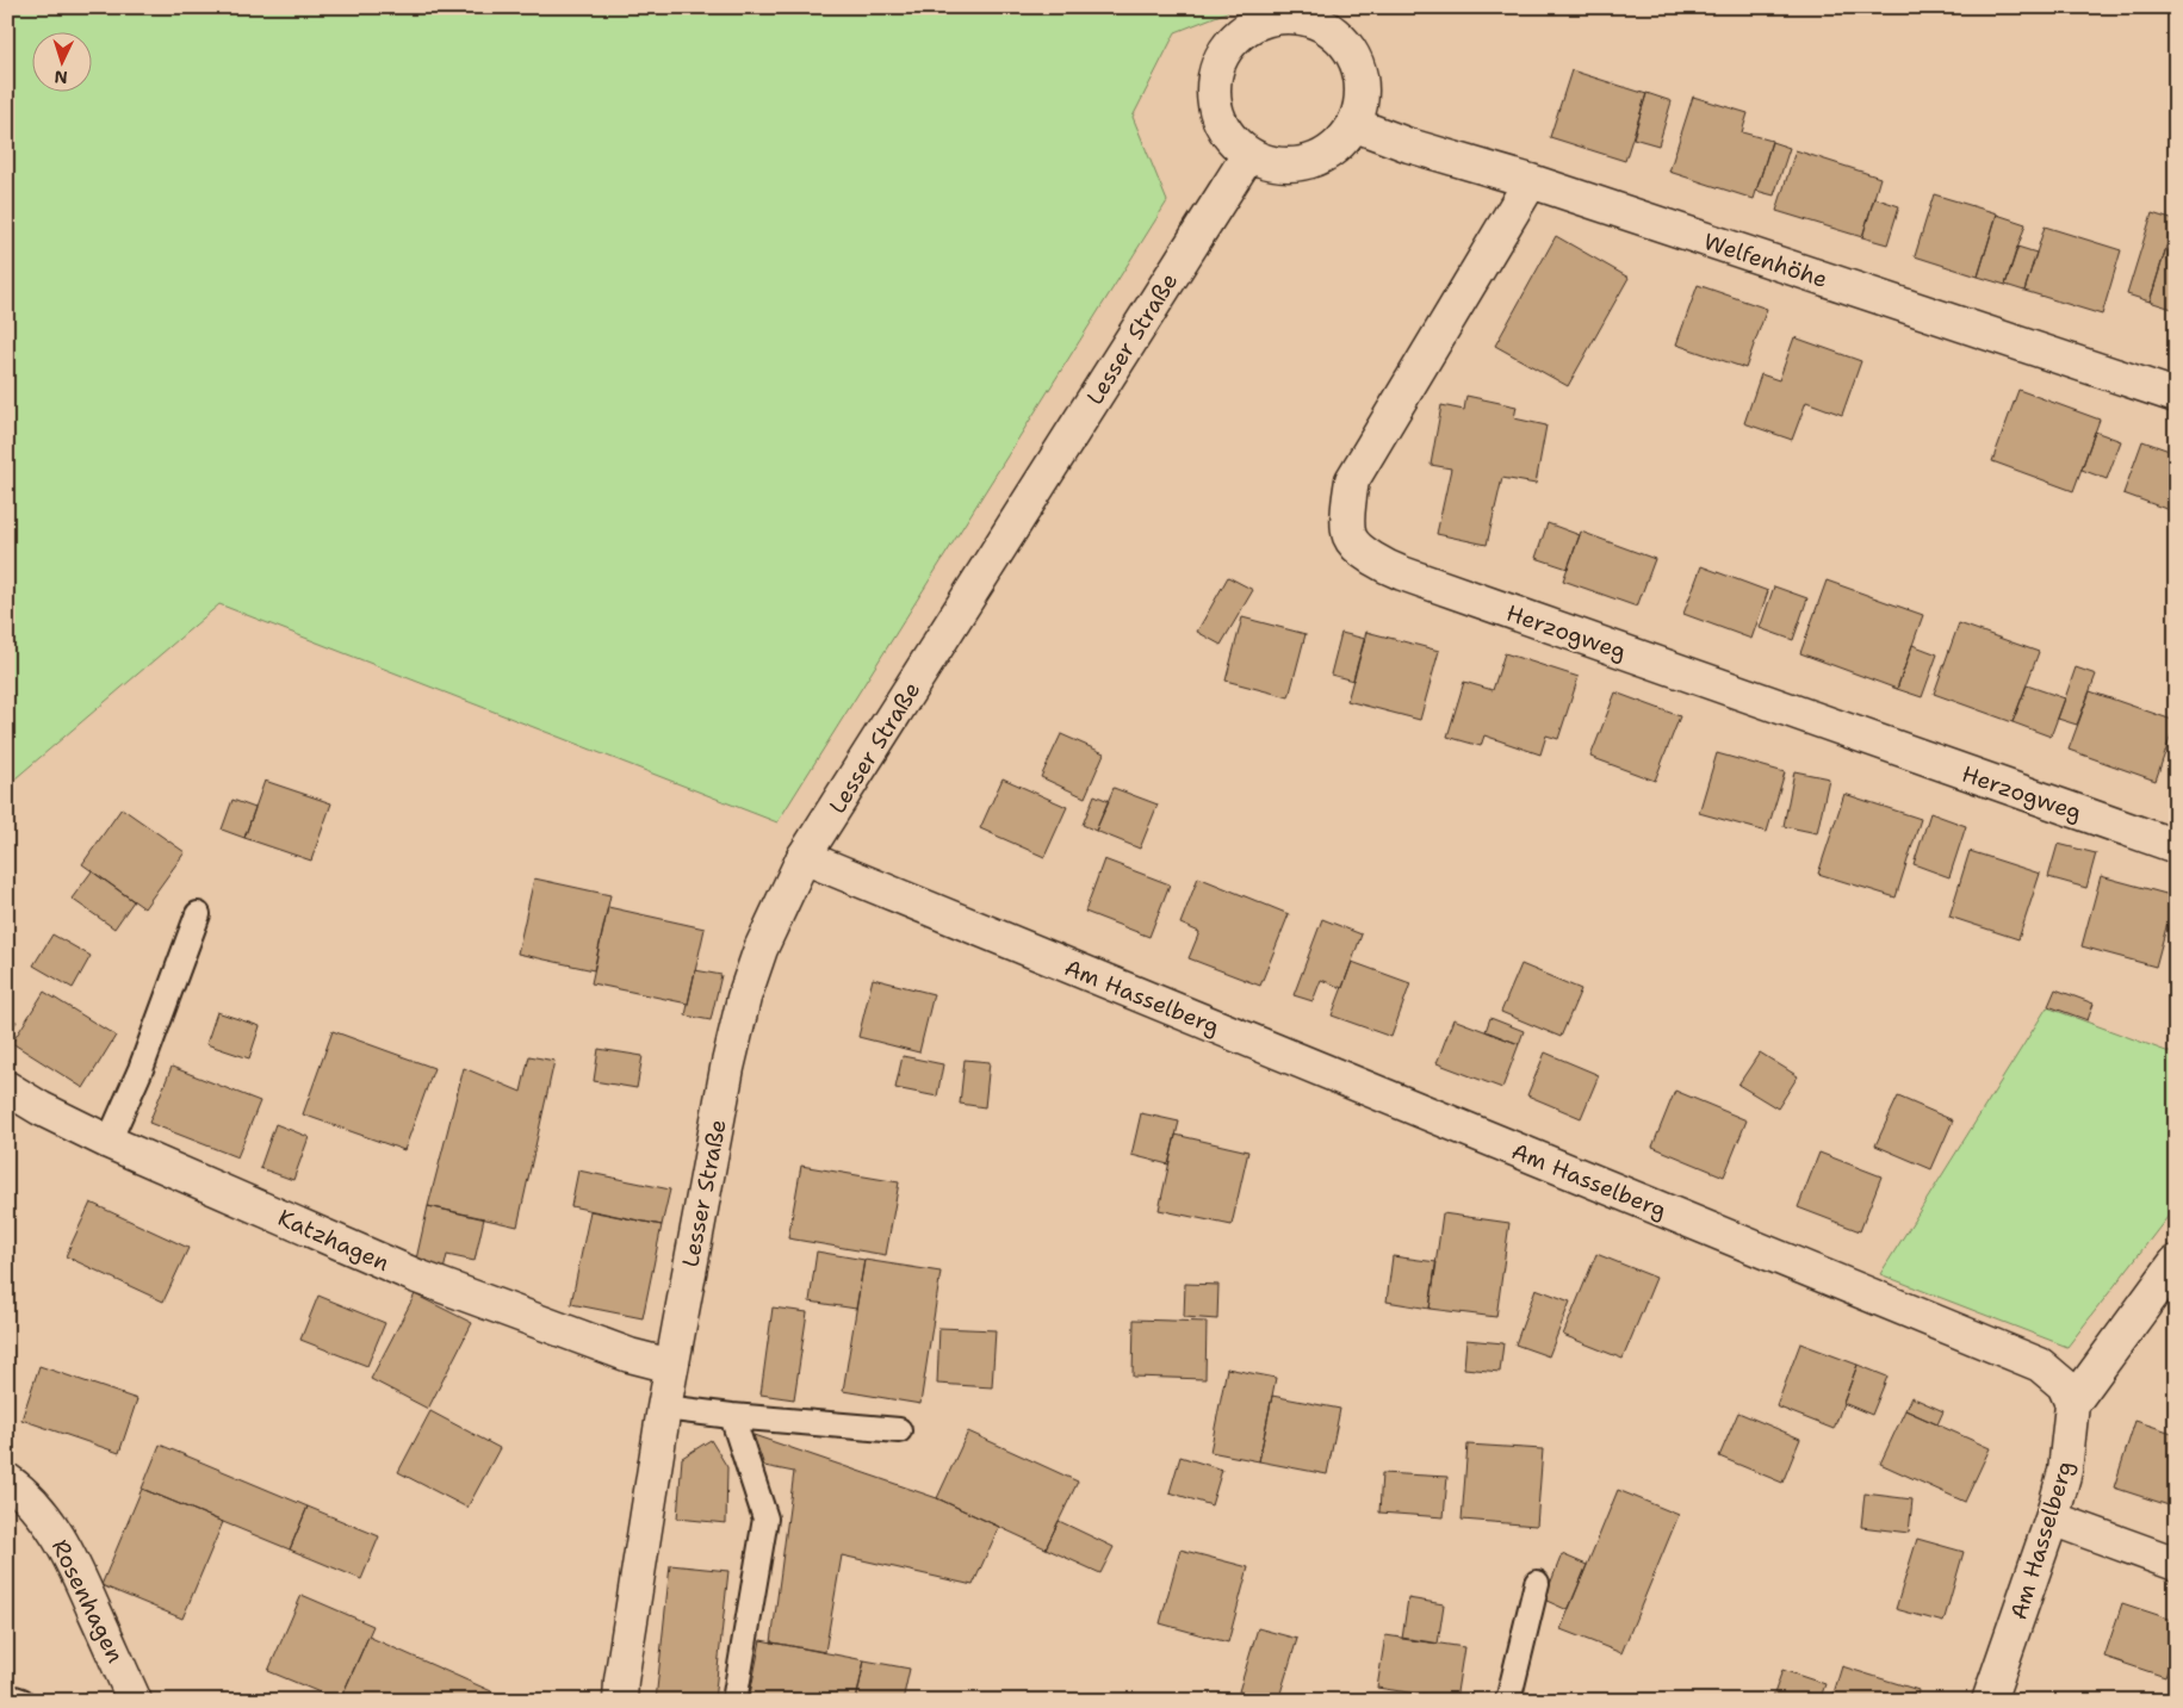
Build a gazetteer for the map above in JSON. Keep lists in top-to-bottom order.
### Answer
{
  "streets": {
    "street": [
      "Welfenhöhe",
      "Lesser Straße",
      "Herzogweg",
      "Am Hasselberg",
      "Katzhagen",
      "Rosenhagen"
    ]
  },
  "crossings": [
    ["Welfenhöhe", "Lesser Straße"],
    ["Welfenhöhe", "Herzogweg"],
    ["Lesser Straße", "Am Hasselberg"],
    ["Lesser Straße", "Katzhagen"]
  ],
  "north": "bottom"
}
